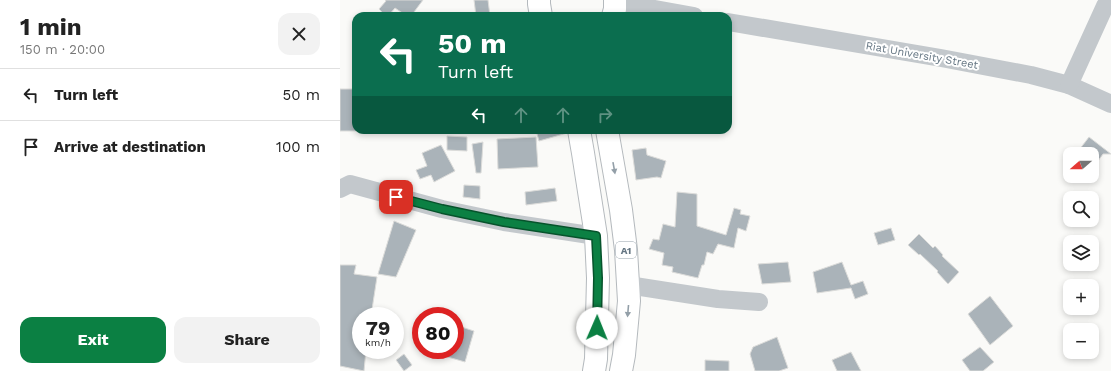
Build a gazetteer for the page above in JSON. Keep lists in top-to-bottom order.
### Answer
{
  "streets": {
    "highway": ["A1"],
    "street": ["Riat University Street"]
  },
  "north": "left",
  "page": {
    "heading": ["1 min", "150 m · 20:00"],
    "turn": ["50 m", "Turn left"],
    "list": [
      {
        "name": "Turn left",
        "value": "50 m"
      },
      {
        "name": "Arrive at destination",
        "value": "100 m"
      }
    ],
    "map_buttons": ["+", "−"],
    "speed": "79 km/h",
    "limit": "80",
    "buttons": ["Exit", "Share"]
  }
}
